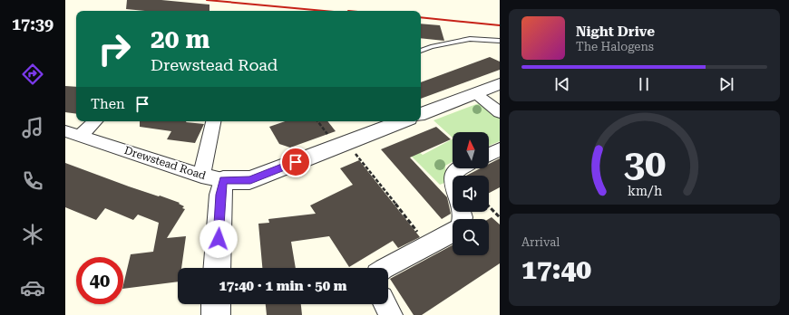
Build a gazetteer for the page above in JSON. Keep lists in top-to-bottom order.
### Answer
{
  "streets": {
    "street": ["Drewstead Road"]
  },
  "north": "top",
  "page": {
    "tabs": "17:39",
    "turn": ["20 m", "Drewstead Road"],
    "song": ["Night Drive", "The Halogens"],
    "then": "Then",
    "tile": ["Arrival", "17:40"],
    "limit": "40",
    "trip": "17:40 · 1 min · 50 m",
    "gauge": ["30", "km/h"]
  }
}
